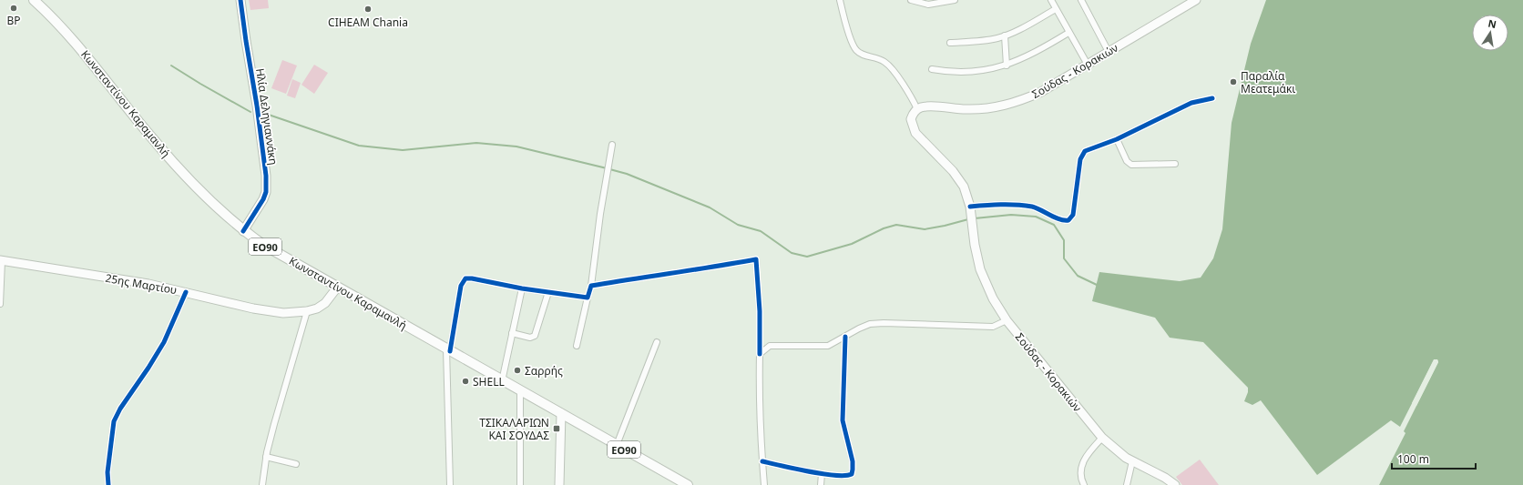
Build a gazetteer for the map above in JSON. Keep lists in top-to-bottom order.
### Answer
{
  "streets": {
    "main road": [
      "Σούδας - Κορακιών",
      "Κωνσταντίνου Καραμανλή",
      "Ηλία Δεληγιαννάκη",
      "ΕΟ90",
      "25ης Μαρτίου"
    ]
  },
  "crossings": [
    ["Κωνσταντίνου Καραμανλή", "Ηλία Δεληγιαννάκη"],
    ["Κωνσταντίνου Καραμανλή", "25ης Μαρτίου"]
  ],
  "places": {
    "other": [
      "BP",
      "CIHEAM Chania",
      "Παραλία Μεατεμάκι",
      "Σαρρής",
      "SHELL"
    ],
    "transit": ["ΤΣΙΚΑΛΑΡΙΩΝ ΚΑΙ ΣΟΥΔΑΣ"]
  },
  "scale_bar": "100 m",
  "north": "top"
}
